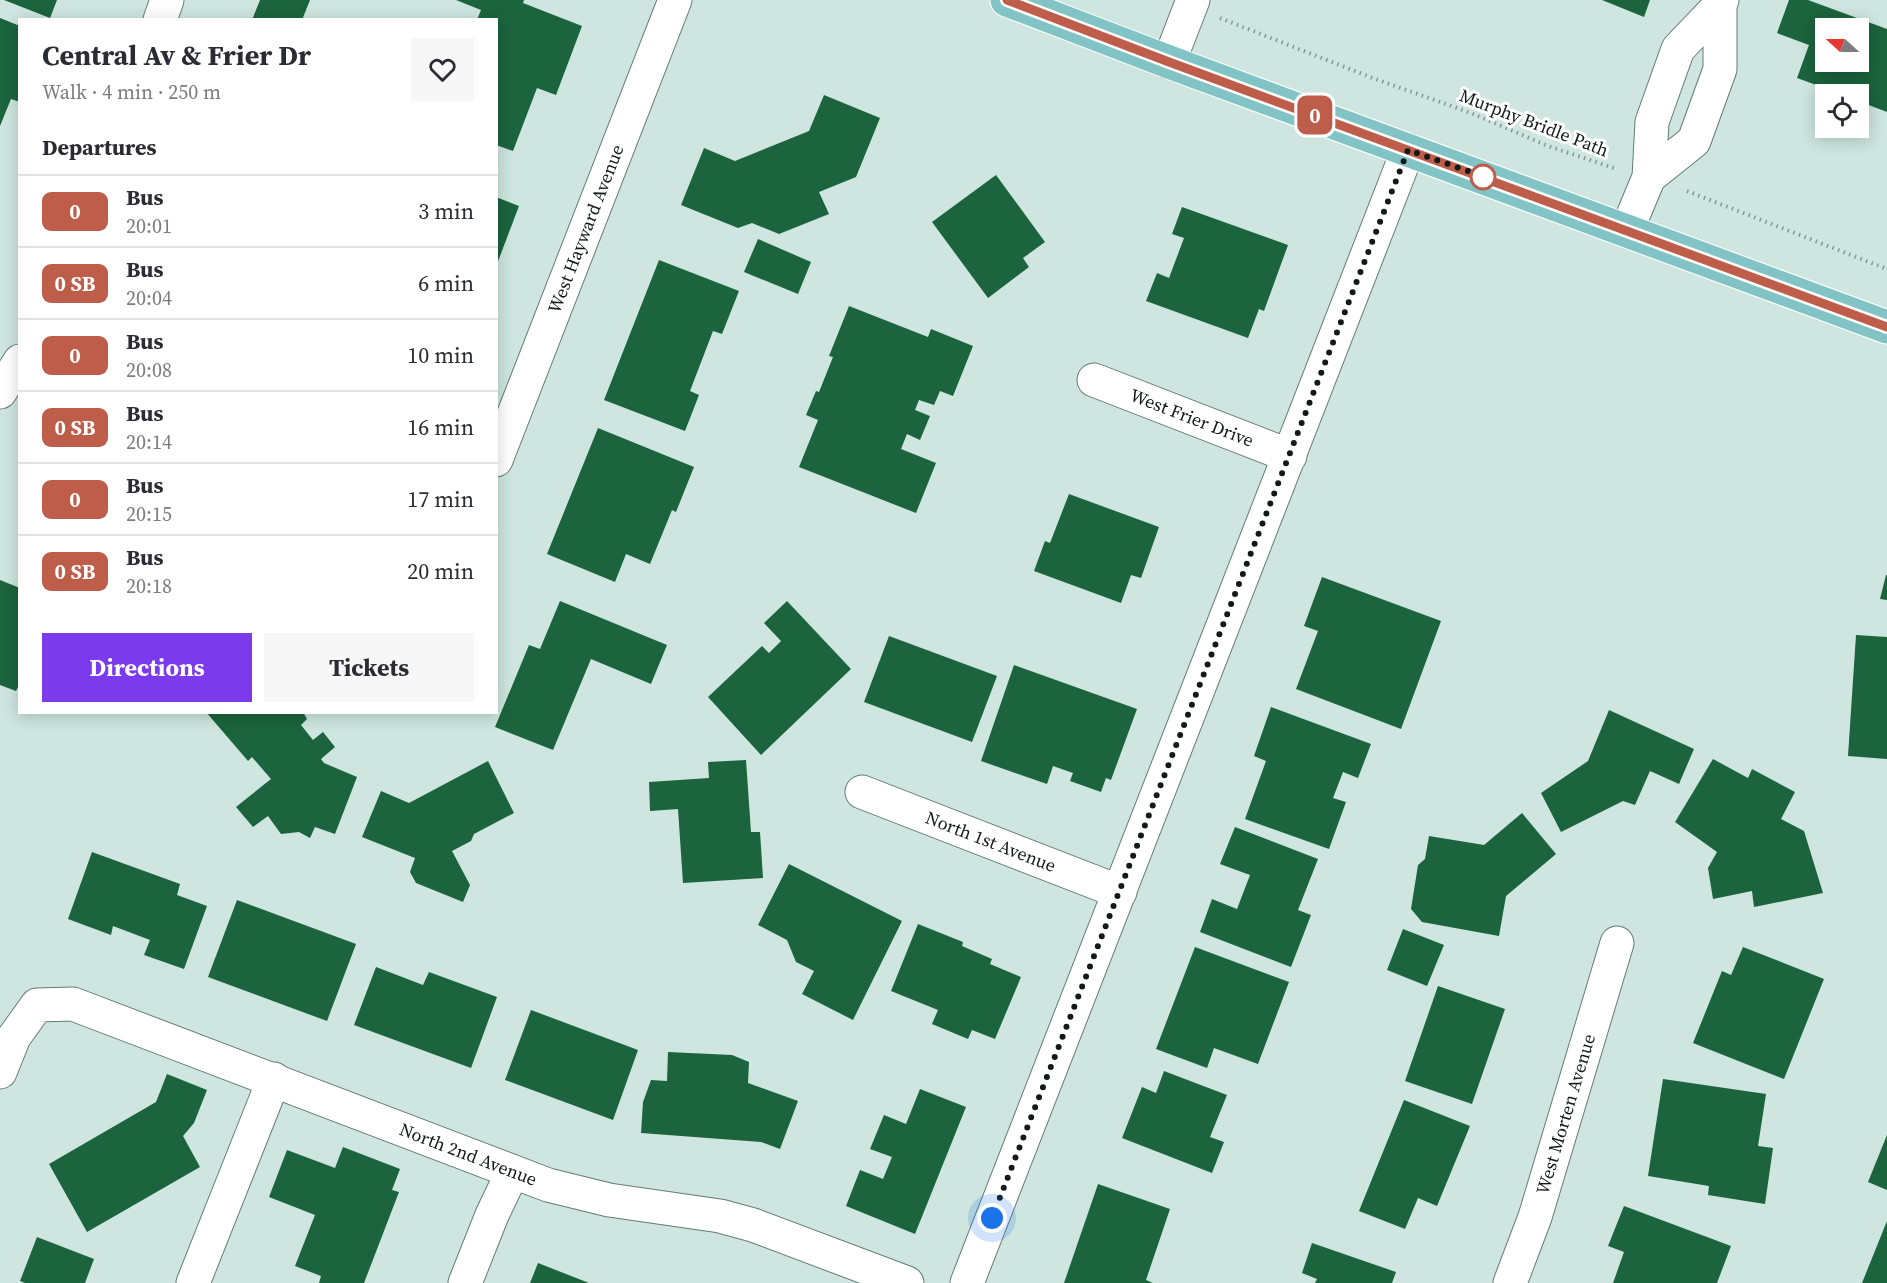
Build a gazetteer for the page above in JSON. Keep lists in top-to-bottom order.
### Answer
{
  "streets": {
    "street": [
      "West Hayward Avenue",
      "West Frier Drive",
      "North 1st Avenue",
      "West Morten Avenue",
      "North 2nd Avenue"
    ],
    "path": ["Murphy Bridle Path"]
  },
  "lines": ["bus line 0"],
  "north": "left",
  "page": {
    "on_map": "0",
    "heading": [
      ["Central Av & Frier Dr", "Walk · 4 min · 250 m"],
      "Departures"
    ],
    "list": [
      {
        "mark": "0",
        "name": "Bus",
        "note": "20:01",
        "value": "3 min"
      },
      {
        "mark": "0 SB",
        "name": "Bus",
        "note": "20:04",
        "value": "6 min"
      },
      {
        "mark": "0",
        "name": "Bus",
        "note": "20:08",
        "value": "10 min"
      },
      {
        "mark": "0 SB",
        "name": "Bus",
        "note": "20:14",
        "value": "16 min"
      },
      {
        "mark": "0",
        "name": "Bus",
        "note": "20:15",
        "value": "17 min"
      },
      {
        "mark": "0 SB",
        "name": "Bus",
        "note": "20:18",
        "value": "20 min"
      }
    ],
    "buttons": ["Directions", "Tickets"]
  }
}
